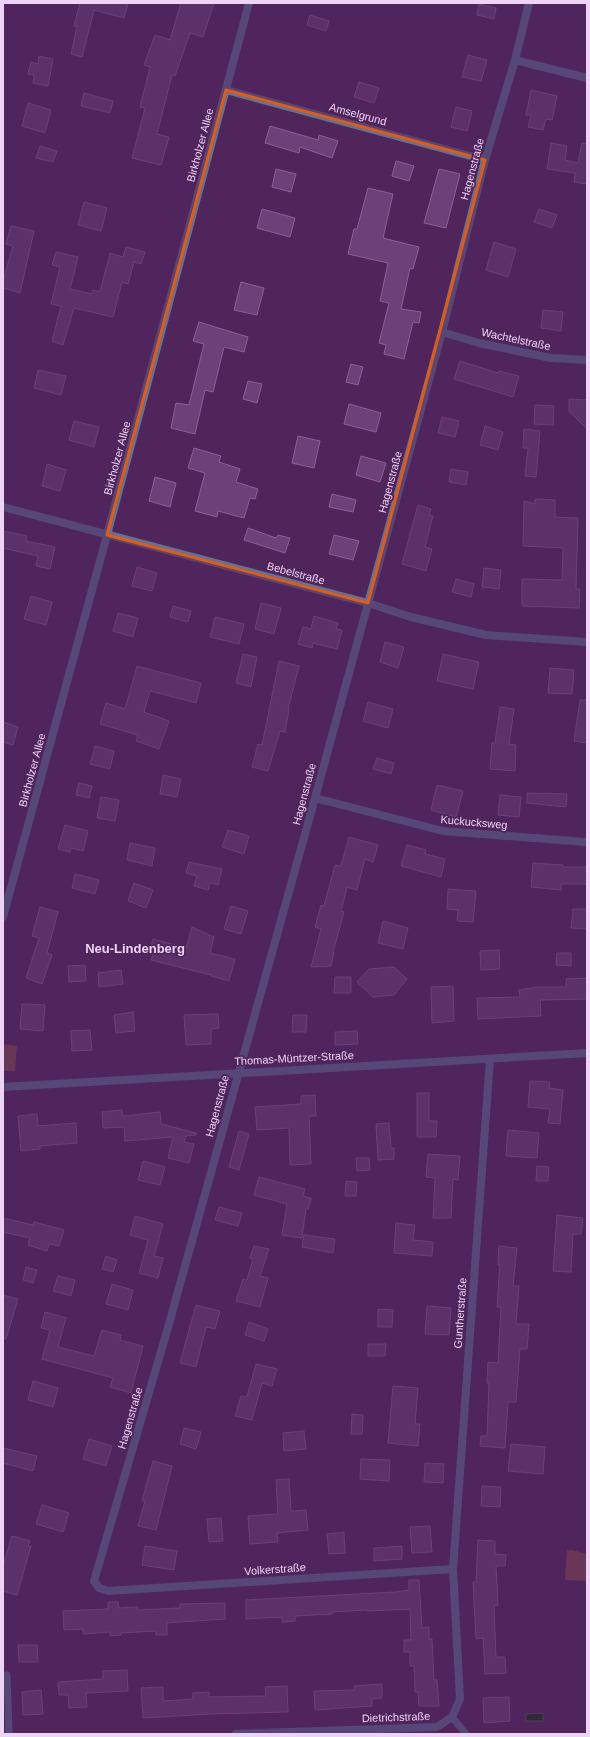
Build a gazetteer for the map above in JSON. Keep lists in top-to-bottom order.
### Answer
{
  "streets": {
    "street": [
      "Amselgrund",
      "Birkholzer Allee",
      "Hagenstraße",
      "Wachtelstraße",
      "Bebelstraße",
      "Kuckucksweg",
      "Thomas-Müntzer-Straße",
      "Guntherstraße",
      "Volkerstraße",
      "Dietrichstraße"
    ]
  },
  "crossings": [
    ["Amselgrund", "Birkholzer Allee"],
    ["Amselgrund", "Hagenstraße"],
    ["Birkholzer Allee", "Bebelstraße"],
    ["Hagenstraße", "Wachtelstraße"],
    ["Hagenstraße", "Bebelstraße"],
    ["Hagenstraße", "Kuckucksweg"],
    ["Hagenstraße", "Thomas-Müntzer-Straße"],
    ["Hagenstraße", "Volkerstraße"],
    ["Thomas-Müntzer-Straße", "Guntherstraße"],
    ["Guntherstraße", "Volkerstraße"]
  ],
  "districts": ["Neu-Lindenberg"]
}
